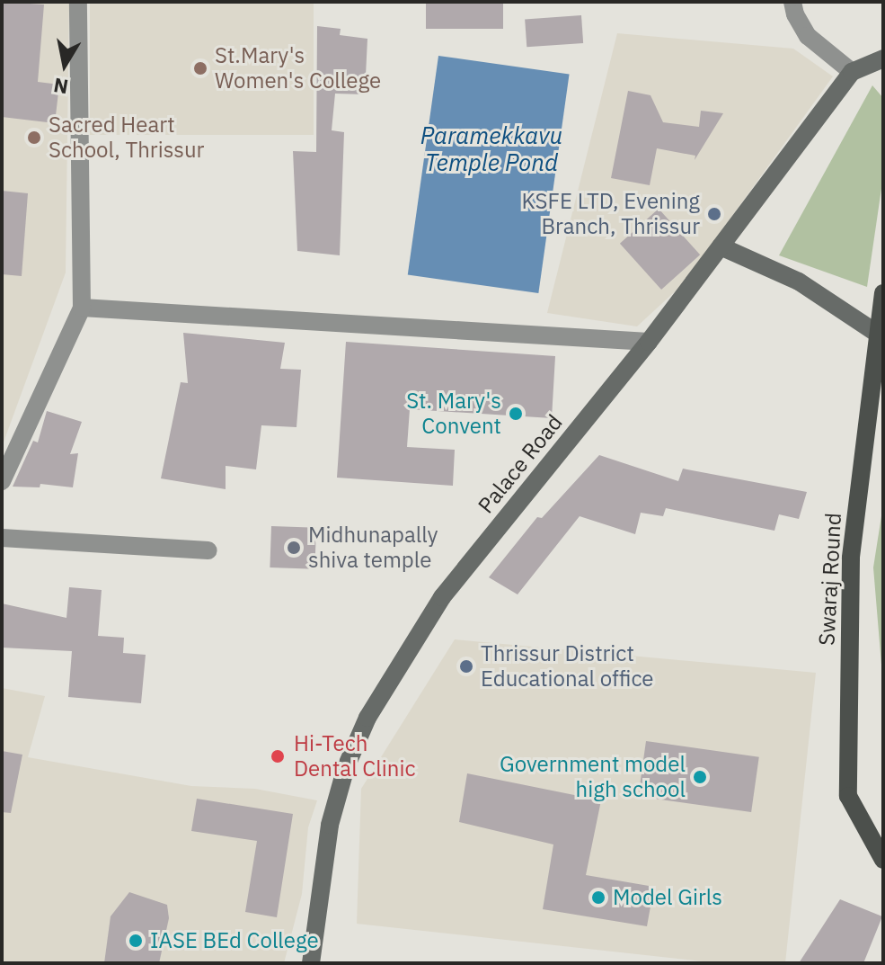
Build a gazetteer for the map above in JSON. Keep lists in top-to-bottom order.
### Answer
{
  "streets": {
    "main road": ["Palace Road", "Swaraj Round"]
  },
  "water": ["Paramekkavu Temple Pond"],
  "places": [
    "St.Mary's Women's College",
    "Sacred Heart School, Thrissur",
    "KSFE LTD, Evening Branch, Thrissur",
    "St. Mary's Convent",
    "Midhunapally shiva temple",
    "Thrissur District Educational office",
    "Hi-Tech Dental Clinic",
    "Government model high school",
    "Model Girls",
    "IASE BEd College"
  ],
  "north": "bottom"
}
